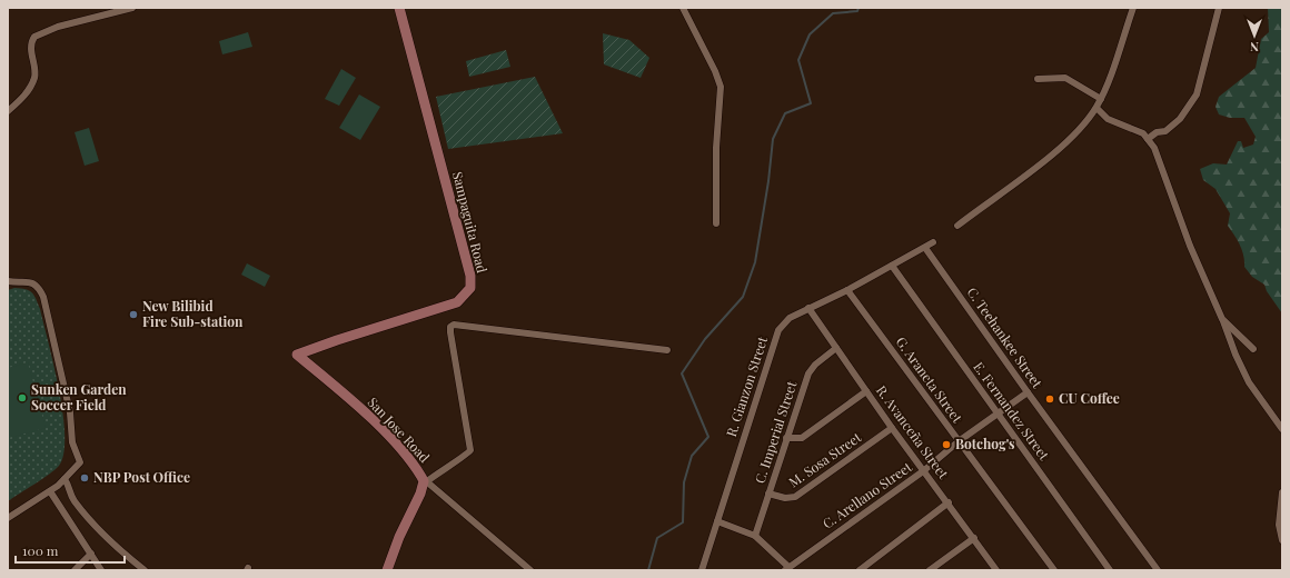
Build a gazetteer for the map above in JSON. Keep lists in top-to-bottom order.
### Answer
{
  "streets": {
    "street": [
      "Sampaguita Road",
      "C. Teehankee Street",
      "G. Araneta Street",
      "R. Gianzon Street",
      "E. Fernandez Street",
      "San Jose Road",
      "C. Imperial Street",
      "R. Avanceña Street",
      "M. Sosa Street",
      "C. Arellano Street"
    ]
  },
  "crossings": [
    ["Sampaguita Road", "San Jose Road"],
    ["C. Teehankee Street", "R. Gianzon Street"],
    ["C. Teehankee Street", "C. Arellano Street"],
    ["G. Araneta Street", "R. Gianzon Street"],
    ["G. Araneta Street", "C. Arellano Street"],
    ["R. Gianzon Street", "E. Fernandez Street"],
    ["R. Gianzon Street", "R. Avanceña Street"],
    ["E. Fernandez Street", "C. Arellano Street"],
    ["C. Imperial Street", "R. Avanceña Street"],
    ["C. Imperial Street", "M. Sosa Street"],
    ["R. Avanceña Street", "M. Sosa Street"],
    ["R. Avanceña Street", "C. Arellano Street"]
  ],
  "places": [
    "New Bilibid Fire Sub-station",
    "Sunken Garden Soccer Field",
    "CU Coffee",
    "Botchog's",
    "NBP Post Office"
  ],
  "scale_bar": "100 m",
  "north": "bottom"
}
